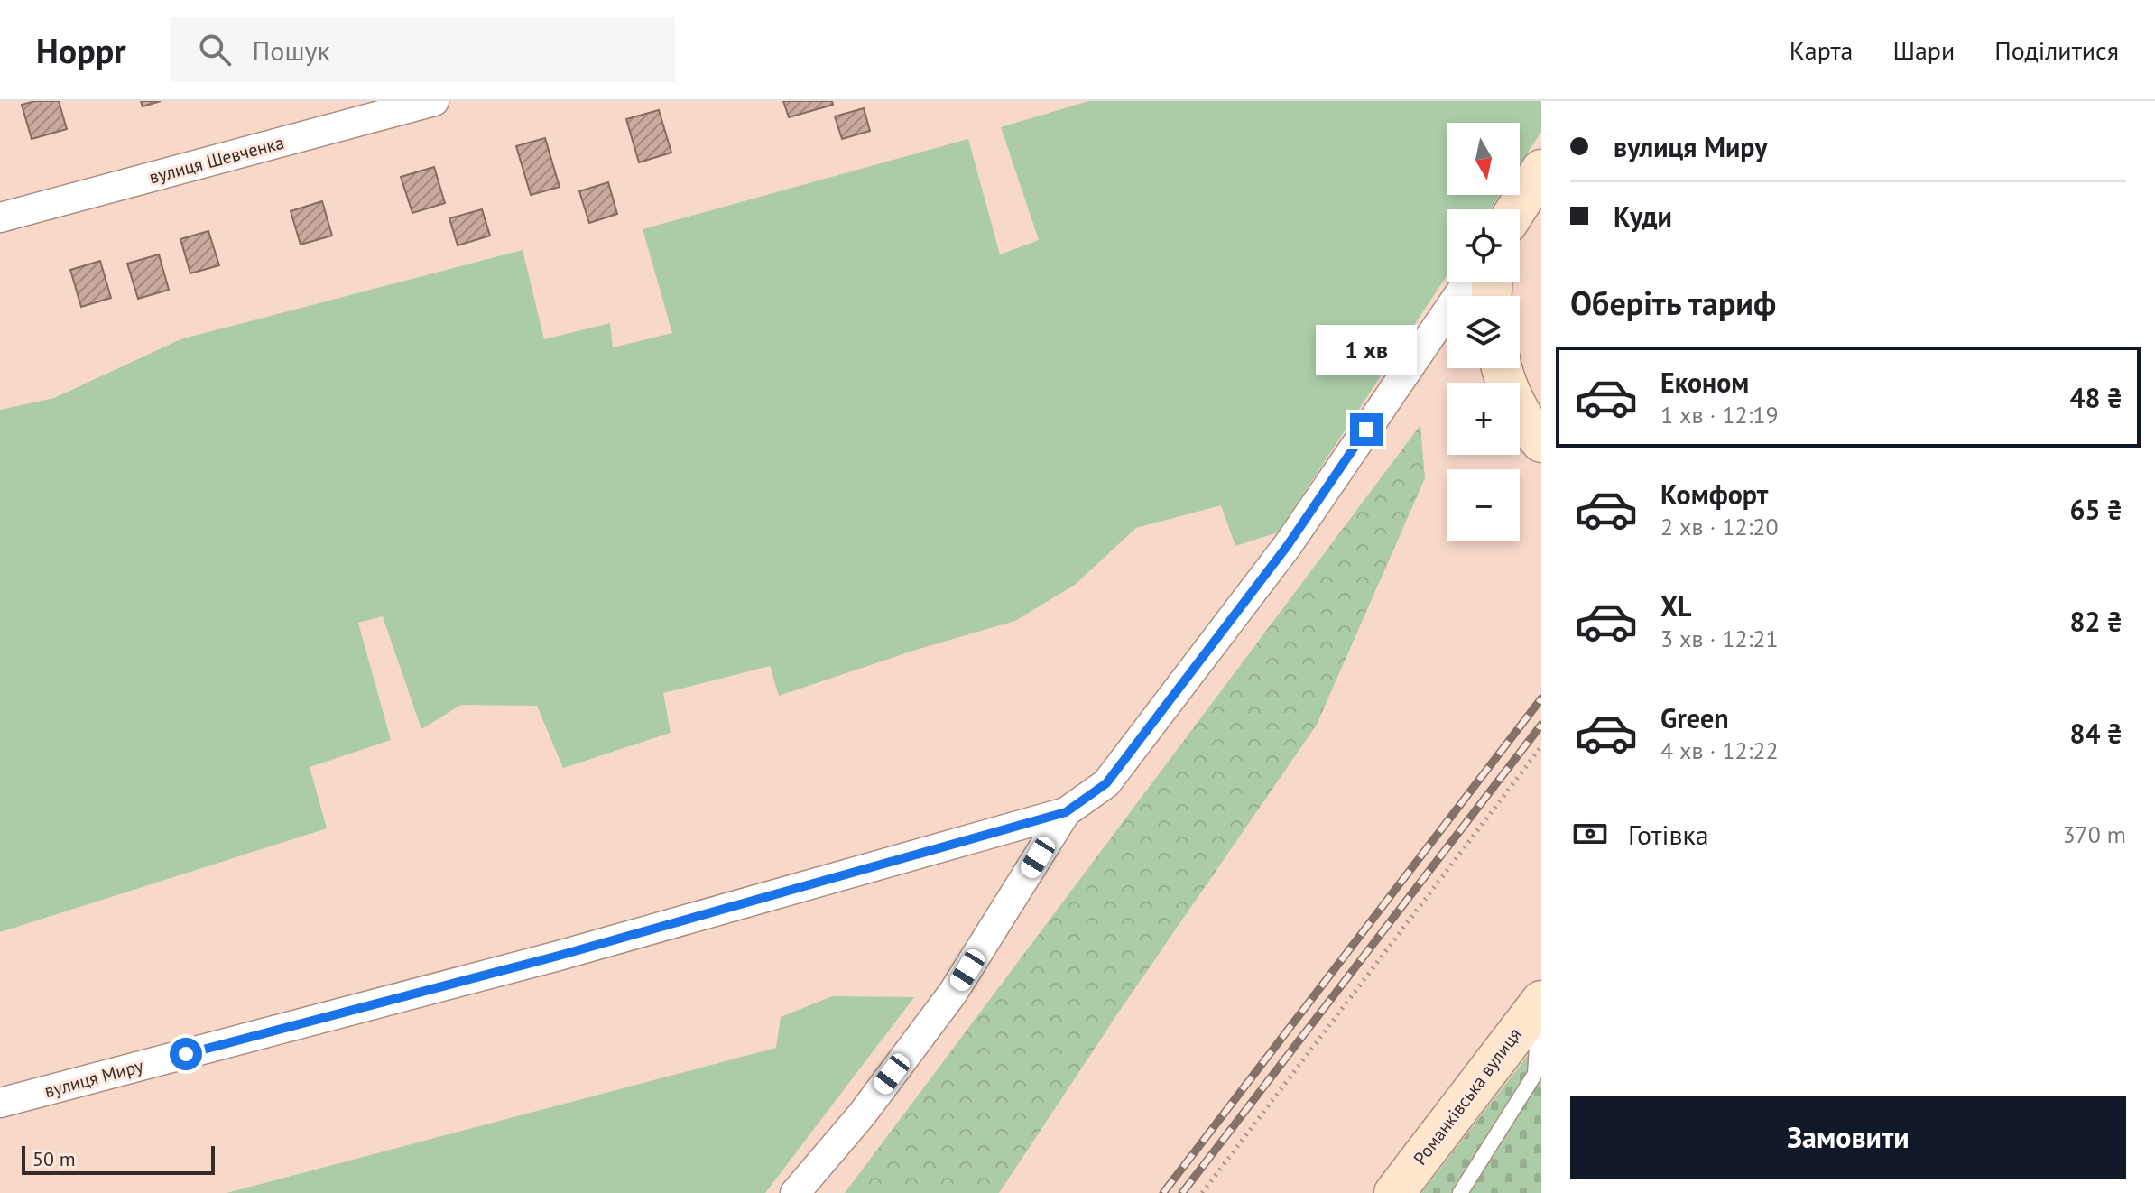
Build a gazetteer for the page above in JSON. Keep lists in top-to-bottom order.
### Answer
{
  "streets": {
    "main road": ["Романківська вулиця"],
    "street": ["вулиця Шевченка", "вулиця Миру"]
  },
  "scale_bar": "50 m",
  "north": "bottom",
  "page": {
    "header": "Hoppr",
    "search": "Пошук",
    "nav": ["Карта", "Шари", "Поділитися"],
    "banner": ["вулиця Миру", "Куди"],
    "map_buttons": ["+", "−"],
    "heading": "Оберіть тариф",
    "bubble": "1 хв",
    "list": [
      {
        "name": "Економ",
        "note": "1 хв · 12:19",
        "value": "48 ₴"
      },
      {
        "name": "Комфорт",
        "note": "2 хв · 12:20",
        "value": "65 ₴"
      },
      {
        "name": "XL",
        "note": "3 хв · 12:21",
        "value": "82 ₴"
      },
      {
        "name": "Green",
        "note": "4 хв · 12:22",
        "value": "84 ₴"
      }
    ],
    "pay": ["Готівка", "370 m"],
    "buttons": "Замовити",
    "scale": "50 m"
  }
}
